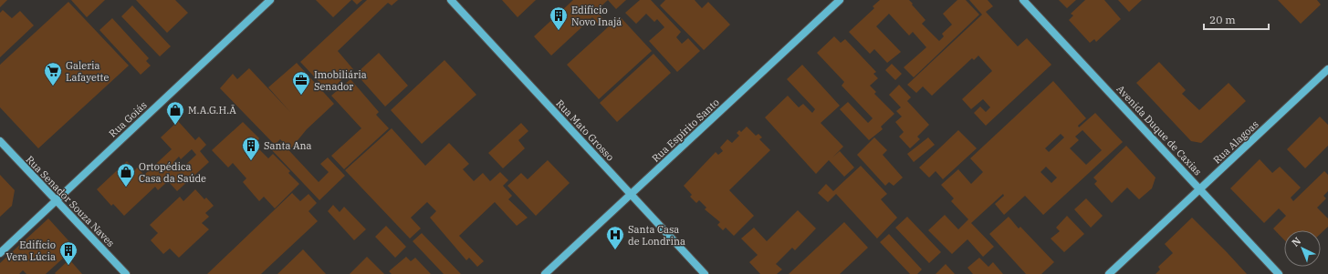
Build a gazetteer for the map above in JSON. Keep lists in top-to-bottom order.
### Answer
{
  "streets": {
    "street": [
      "Rua Goiás",
      "Rua Mato Grosso",
      "Rua Espírito Santo",
      "Avenida Duque de Caxias",
      "Rua Alagoas",
      "Rua Senador Souza Naves"
    ]
  },
  "crossings": [
    ["Rua Goiás", "Rua Senador Souza Naves"],
    ["Rua Mato Grosso", "Rua Espírito Santo"],
    ["Avenida Duque de Caxias", "Rua Alagoas"]
  ],
  "places": {
    "building": ["Edifício Novo Inajá", "Santa Ana", "Edifício Vera Lúcia"],
    "supermarket": ["Galeria Lafayette"],
    "office": ["Imobiliária Senador"],
    "shop": ["M.A.G.H.Ã", "Ortopédica Casa da Saúde"],
    "hospital": ["Santa Casa de Londrina"]
  },
  "scale_bar": "20 m",
  "north": "top left"
}
